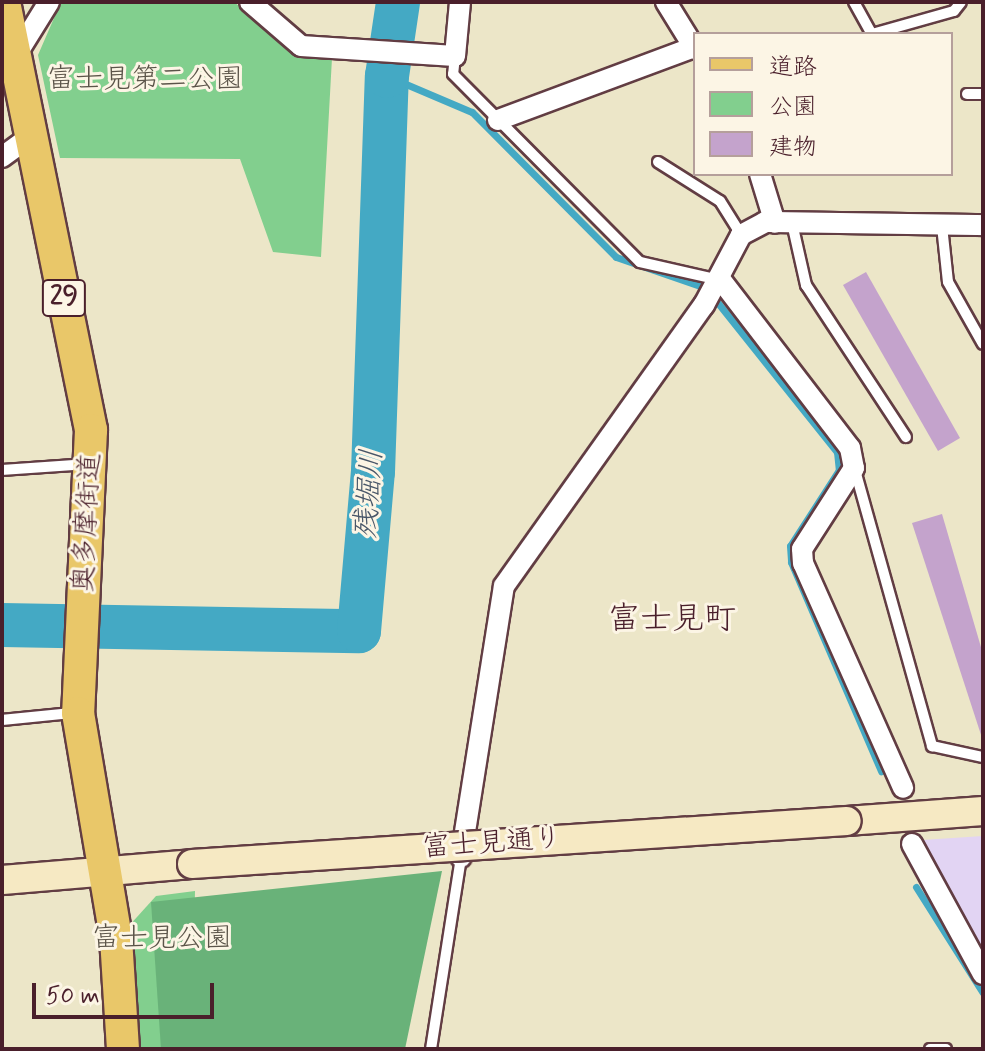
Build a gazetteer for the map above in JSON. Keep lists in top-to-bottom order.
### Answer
{
  "streets": {
    "main road": ["29", "奥多摩街道"],
    "street": ["富士見通り"]
  },
  "crossings": [
    ["奥多摩街道", "富士見通り"]
  ],
  "districts": ["富士見町"],
  "water": ["残堀川"],
  "parks": ["富士見第二公園", "富士見公園"],
  "legend": ["道路", "公園", "建物"],
  "scale_bar": "50 m"
}
